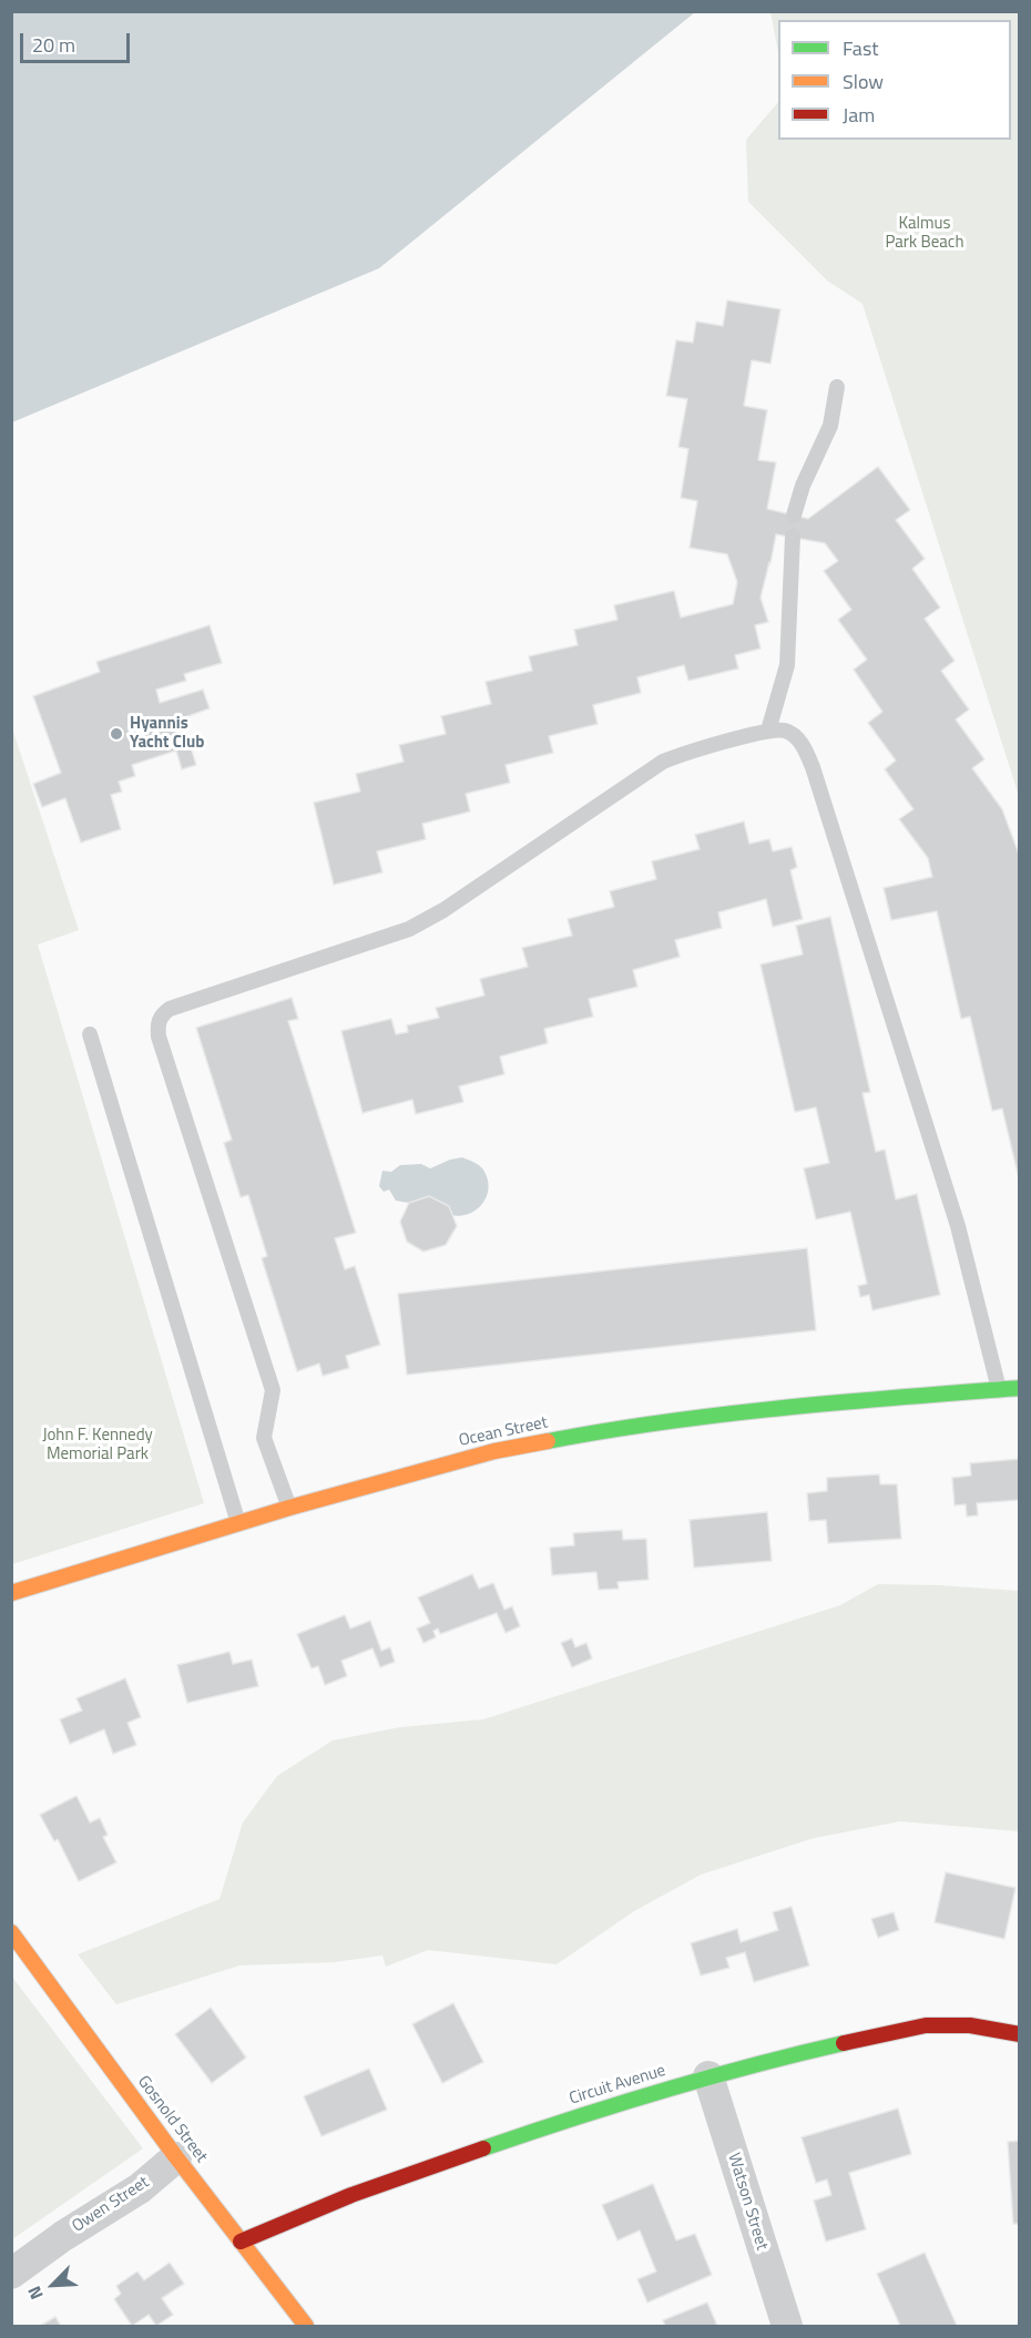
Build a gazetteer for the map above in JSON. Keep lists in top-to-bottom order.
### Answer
{
  "streets": {
    "street": [
      "Ocean Street",
      "Circuit Avenue",
      "Gosnold Street",
      "Watson Street",
      "Owen Street"
    ]
  },
  "crossings": [
    ["Circuit Avenue", "Gosnold Street"],
    ["Circuit Avenue", "Watson Street"],
    ["Gosnold Street", "Owen Street"]
  ],
  "parks": ["Kalmus Park Beach", "John F. Kennedy Memorial Park"],
  "places": ["Hyannis Yacht Club"],
  "legend": ["Fast", "Slow", "Jam"],
  "scale_bar": "20 m",
  "north": "bottom left"
}
